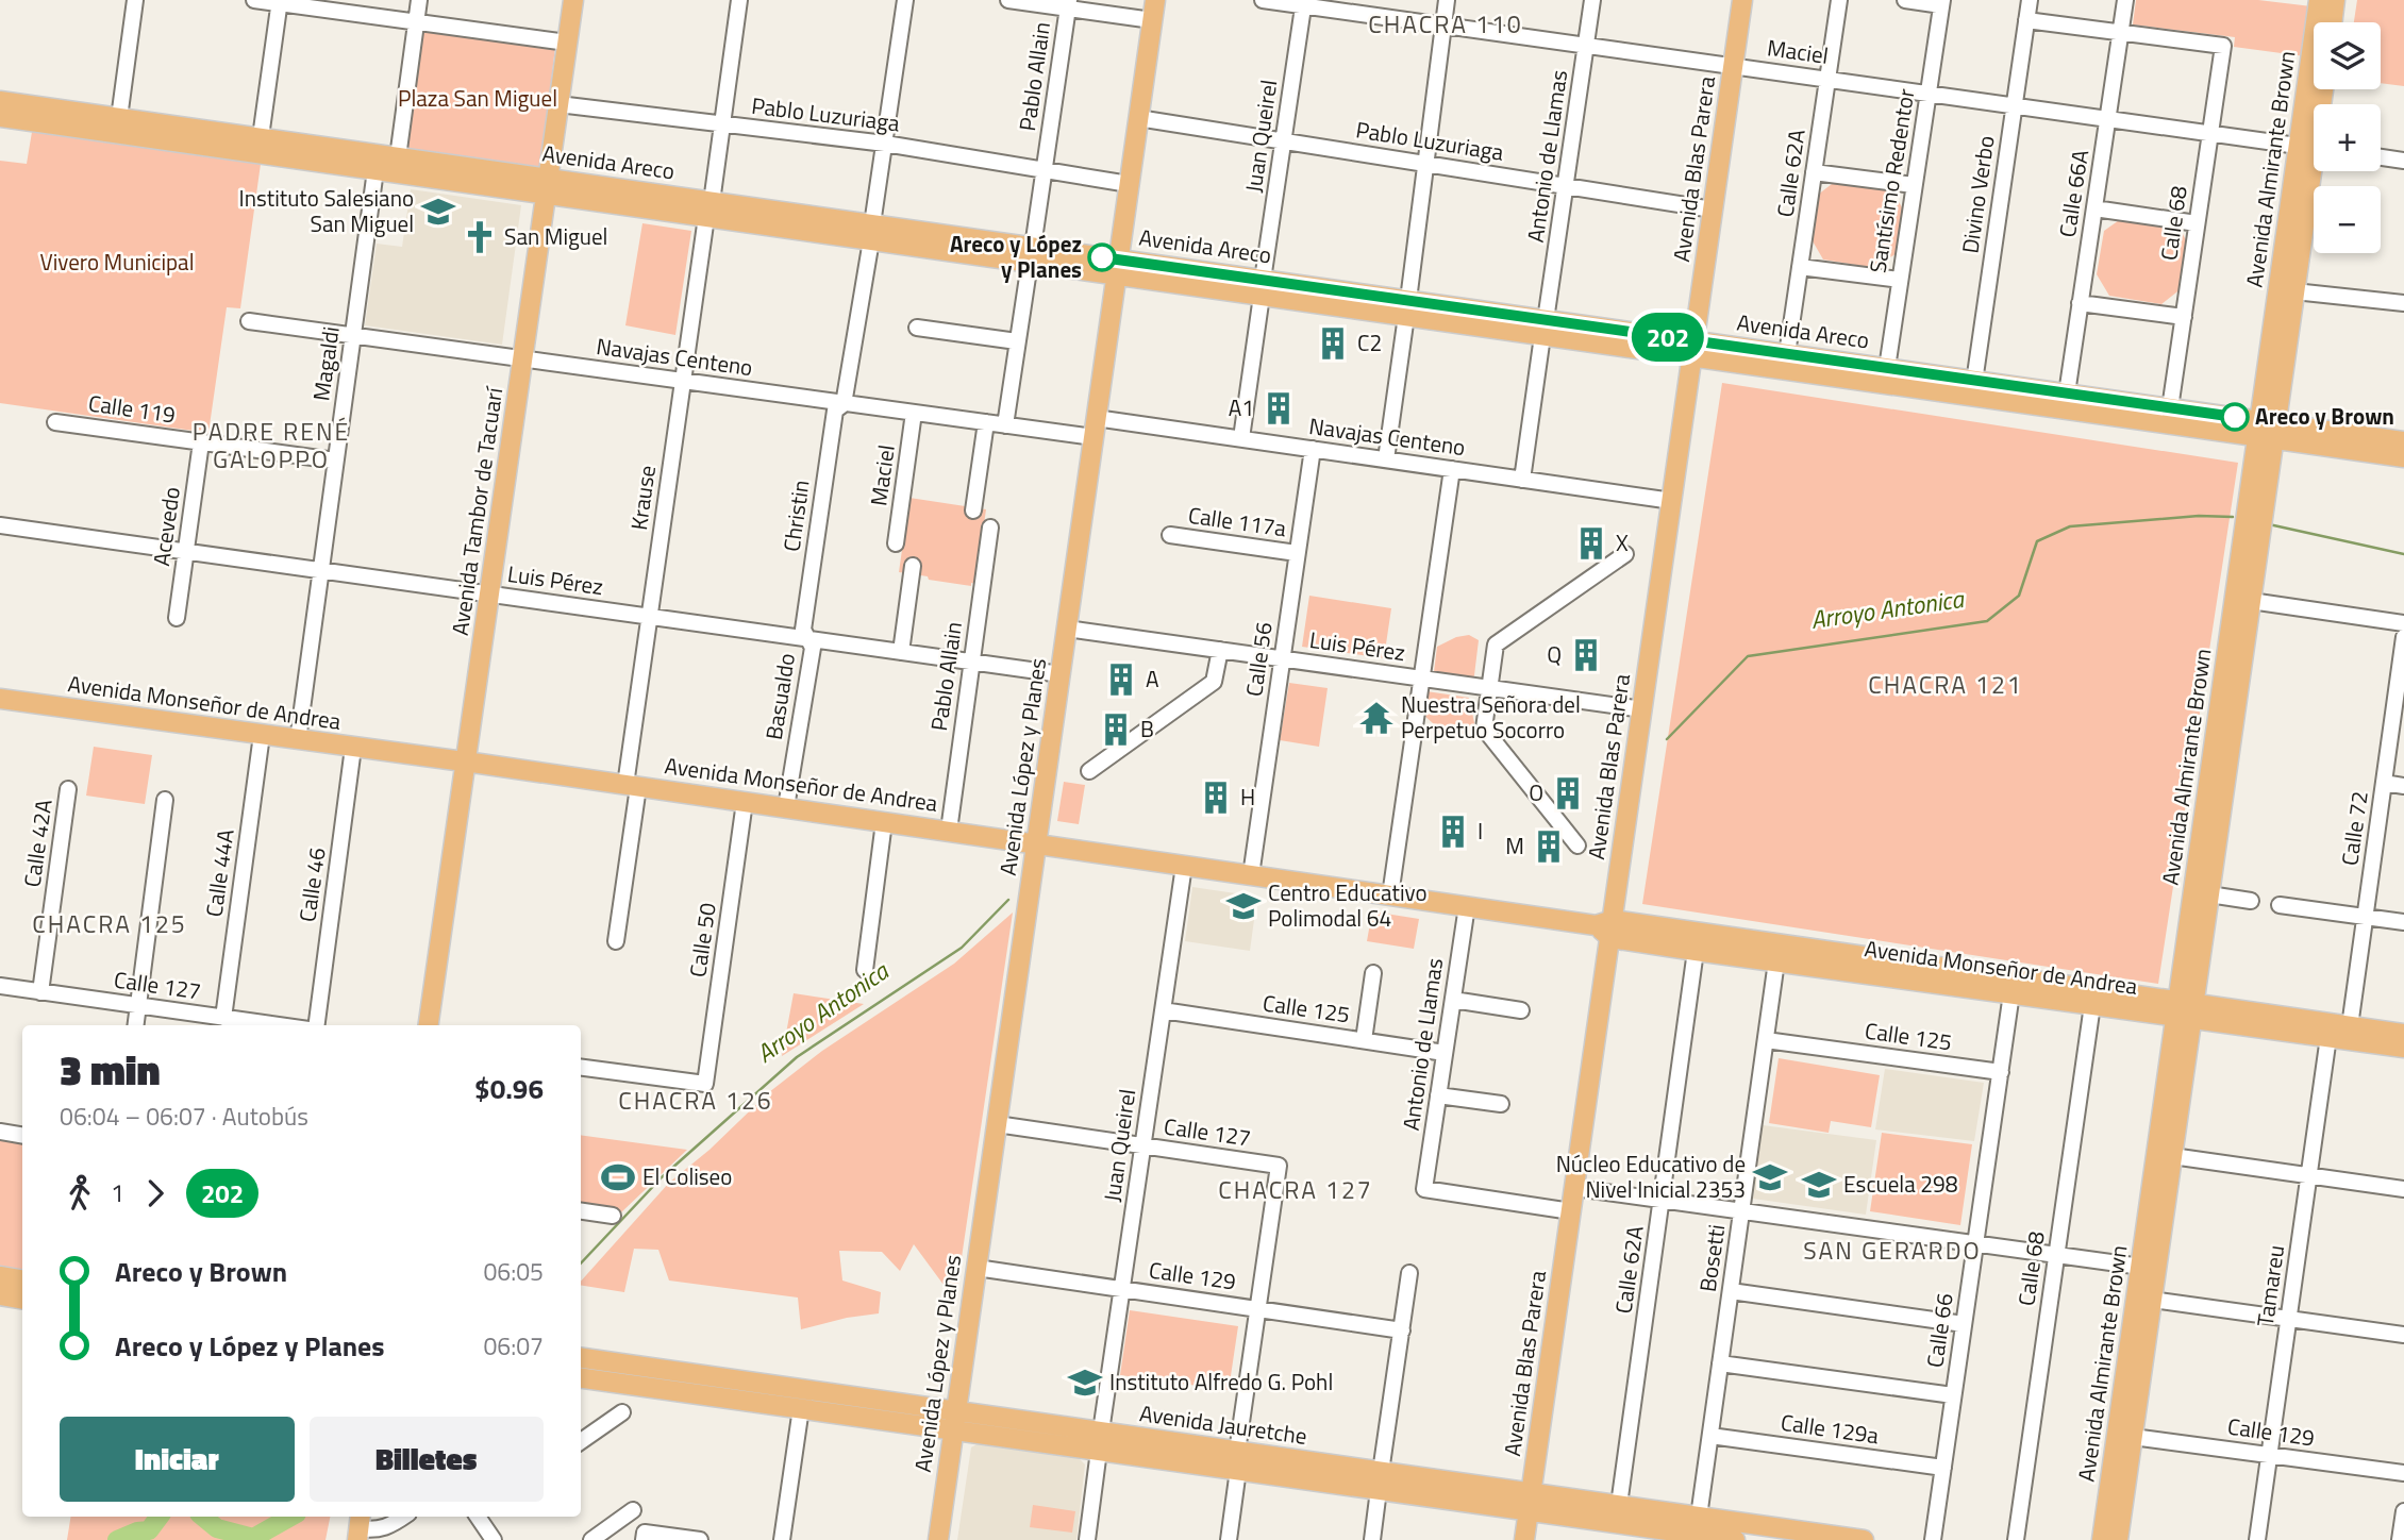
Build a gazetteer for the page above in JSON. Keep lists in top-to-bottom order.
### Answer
{
  "streets": {
    "main road": [
      "Avenida Areco",
      "Avenida Blas Parera",
      "Avenida Almirante Brown",
      "Avenida Tambor de Tacuarí",
      "Avenida Monseñor de Andrea",
      "Avenida López y Planes",
      "Avenida Jauretche"
    ],
    "street": [
      "Maciel",
      "Pablo Allain",
      "Pablo Luzuriaga",
      "Juan Queirel",
      "Antonio de Llamas",
      "Calle 62A",
      "Santísimo Redentor",
      "Calle 66A",
      "Divino Verbo",
      "Calle 68",
      "Navajas Centeno",
      "Magaldi",
      "Calle 119",
      "Krause",
      "Christin",
      "Calle 117a",
      "Acevedo",
      "Luis Pérez",
      "Calle 56",
      "Basualdo",
      "Calle 72",
      "Calle 42A",
      "Calle 44A",
      "Calle 46",
      "Calle 50",
      "Calle 127",
      "Calle 125",
      "Bosetti",
      "Calle 129",
      "Tamareu",
      "Calle 66",
      "Calle 129a"
    ]
  },
  "crossings": [
    ["Maciel", "Juan Queirel"],
    ["Maciel", "Antonio de Llamas"],
    ["Maciel", "Avenida Blas Parera"],
    ["Maciel", "Avenida Almirante Brown"],
    ["Maciel", "Calle 62A"],
    ["Maciel", "Santísimo Redentor"],
    ["Maciel", "Calle 66A"],
    ["Maciel", "Divino Verbo"],
    ["Maciel", "Calle 68"],
    ["Maciel", "Navajas Centeno"],
    ["Pablo Allain", "Pablo Luzuriaga"],
    ["Pablo Allain", "Avenida Areco"],
    ["Pablo Allain", "Navajas Centeno"],
    ["Pablo Allain", "Luis Pérez"],
    ["Pablo Allain", "Avenida Monseñor de Andrea"],
    ["Pablo Luzuriaga", "Juan Queirel"],
    ["Pablo Luzuriaga", "Antonio de Llamas"],
    ["Pablo Luzuriaga", "Avenida Blas Parera"],
    ["Pablo Luzuriaga", "Krause"],
    ["Pablo Luzuriaga", "Avenida Tambor de Tacuarí"],
    ["Pablo Luzuriaga", "Avenida López y Planes"],
    ["Juan Queirel", "Avenida Areco"],
    ["Juan Queirel", "Navajas Centeno"],
    ["Juan Queirel", "Avenida Monseñor de Andrea"],
    ["Juan Queirel", "Calle 127"],
    ["Juan Queirel", "Calle 125"],
    ["Juan Queirel", "Calle 129"],
    ["Juan Queirel", "Avenida Jauretche"],
    ["Antonio de Llamas", "Avenida Areco"],
    ["Antonio de Llamas", "Avenida Blas Parera"],
    ["Antonio de Llamas", "Navajas Centeno"],
    ["Antonio de Llamas", "Avenida Monseñor de Andrea"],
    ["Antonio de Llamas", "Calle 125"],
    ["Avenida Areco", "Avenida Blas Parera"],
    ["Avenida Areco", "Avenida Almirante Brown"],
    ["Avenida Areco", "Calle 62A"],
    ["Avenida Areco", "Santísimo Redentor"],
    ["Avenida Areco", "Calle 66A"],
    ["Avenida Areco", "Divino Verbo"],
    ["Avenida Areco", "Calle 68"],
    ["Avenida Areco", "Magaldi"],
    ["Avenida Areco", "Krause"],
    ["Avenida Areco", "Avenida Tambor de Tacuarí"],
    ["Avenida Areco", "Avenida López y Planes"],
    ["Avenida Blas Parera", "Navajas Centeno"],
    ["Avenida Blas Parera", "Luis Pérez"],
    ["Avenida Blas Parera", "Avenida Monseñor de Andrea"],
    ["Avenida Blas Parera", "Avenida Jauretche"],
    ["Avenida Almirante Brown", "Avenida Monseñor de Andrea"],
    ["Avenida Almirante Brown", "Calle 129"],
    ["Calle 62A", "Avenida Monseñor de Andrea"],
    ["Calle 62A", "Avenida Jauretche"],
    ["Calle 66A", "Calle 68"],
    ["Calle 68", "Avenida Monseñor de Andrea"],
    ["Navajas Centeno", "Magaldi"],
    ["Navajas Centeno", "Krause"],
    ["Navajas Centeno", "Avenida Tambor de Tacuarí"],
    ["Navajas Centeno", "Christin"],
    ["Navajas Centeno", "Calle 56"],
    ["Navajas Centeno", "Avenida López y Planes"],
    ["Magaldi", "Calle 119"],
    ["Magaldi", "Luis Pérez"],
    ["Magaldi", "Avenida Monseñor de Andrea"],
    ["Calle 119", "Acevedo"],
    ["Krause", "Luis Pérez"],
    ["Krause", "Avenida Monseñor de Andrea"],
    ["Avenida Tambor de Tacuarí", "Luis Pérez"],
    ["Avenida Tambor de Tacuarí", "Avenida Monseñor de Andrea"],
    ["Christin", "Luis Pérez"],
    ["Christin", "Basualdo"],
    ["Calle 117a", "Calle 56"],
    ["Acevedo", "Luis Pérez"],
    ["Luis Pérez", "Calle 56"],
    ["Luis Pérez", "Basualdo"],
    ["Luis Pérez", "Avenida López y Planes"],
    ["Calle 56", "Avenida Monseñor de Andrea"],
    ["Basualdo", "Avenida Monseñor de Andrea"],
    ["Avenida Monseñor de Andrea", "Avenida López y Planes"],
    ["Avenida Monseñor de Andrea", "Calle 72"],
    ["Avenida Monseñor de Andrea", "Calle 44A"],
    ["Avenida Monseñor de Andrea", "Calle 46"],
    ["Avenida Monseñor de Andrea", "Calle 50"],
    ["Avenida Monseñor de Andrea", "Bosetti"],
    ["Avenida Monseñor de Andrea", "Tamareu"],
    ["Avenida Monseñor de Andrea", "Calle 66"],
    ["Avenida López y Planes", "Calle 127"],
    ["Avenida López y Planes", "Calle 129"],
    ["Avenida López y Planes", "Avenida Jauretche"],
    ["Calle 42A", "Calle 127"],
    ["Calle 44A", "Calle 127"],
    ["Calle 127", "Calle 129"],
    ["Calle 125", "Bosetti"],
    ["Calle 125", "Calle 66"],
    ["Bosetti", "Avenida Jauretche"],
    ["Bosetti", "Calle 129a"],
    ["Calle 129", "Tamareu"],
    ["Calle 66", "Calle 129a"]
  ],
  "districts": [
    "CHACRA 110",
    "PADRE RENÉ GALOPPO",
    "CHACRA 121",
    "CHACRA 125",
    "CHACRA 126",
    "CHACRA 127",
    "SAN GERARDO"
  ],
  "water": ["Arroyo Antonica"],
  "parks": ["Plaza San Miguel", "Vivero Municipal"],
  "places": {
    "school or university": [
      "Instituto Salesiano San Miguel",
      "Centro Educativo Polimodal 64",
      "Núcleo Educativo de Nivel Inicial 2353",
      "Escuela 298",
      "Instituto Alfredo G. Pohl"
    ],
    "church": ["San Miguel"],
    "other": ["Areco y López y Planes", "Areco y Brown"],
    "building": [
      "C2",
      "A1",
      "X",
      "Q",
      "A",
      "B",
      "O",
      "H",
      "I",
      "M"
    ],
    "temple": ["Nuestra Señora del Perpetuo Socorro"],
    "sports": ["El Coliseo"]
  },
  "lines": ["bus line 202"],
  "page": {
    "on_map": "202",
    "map_buttons": ["+", "−"],
    "heading": ["3 min", "06:04 – 06:07 · Autobús", "$0.96"],
    "legs": ["1", "202"],
    "list": [
      {
        "name": "Areco y Brown",
        "value": "06:05"
      },
      {
        "name": "Areco y López y Planes",
        "value": "06:07"
      }
    ],
    "buttons": ["Iniciar", "Billetes"]
  }
}
